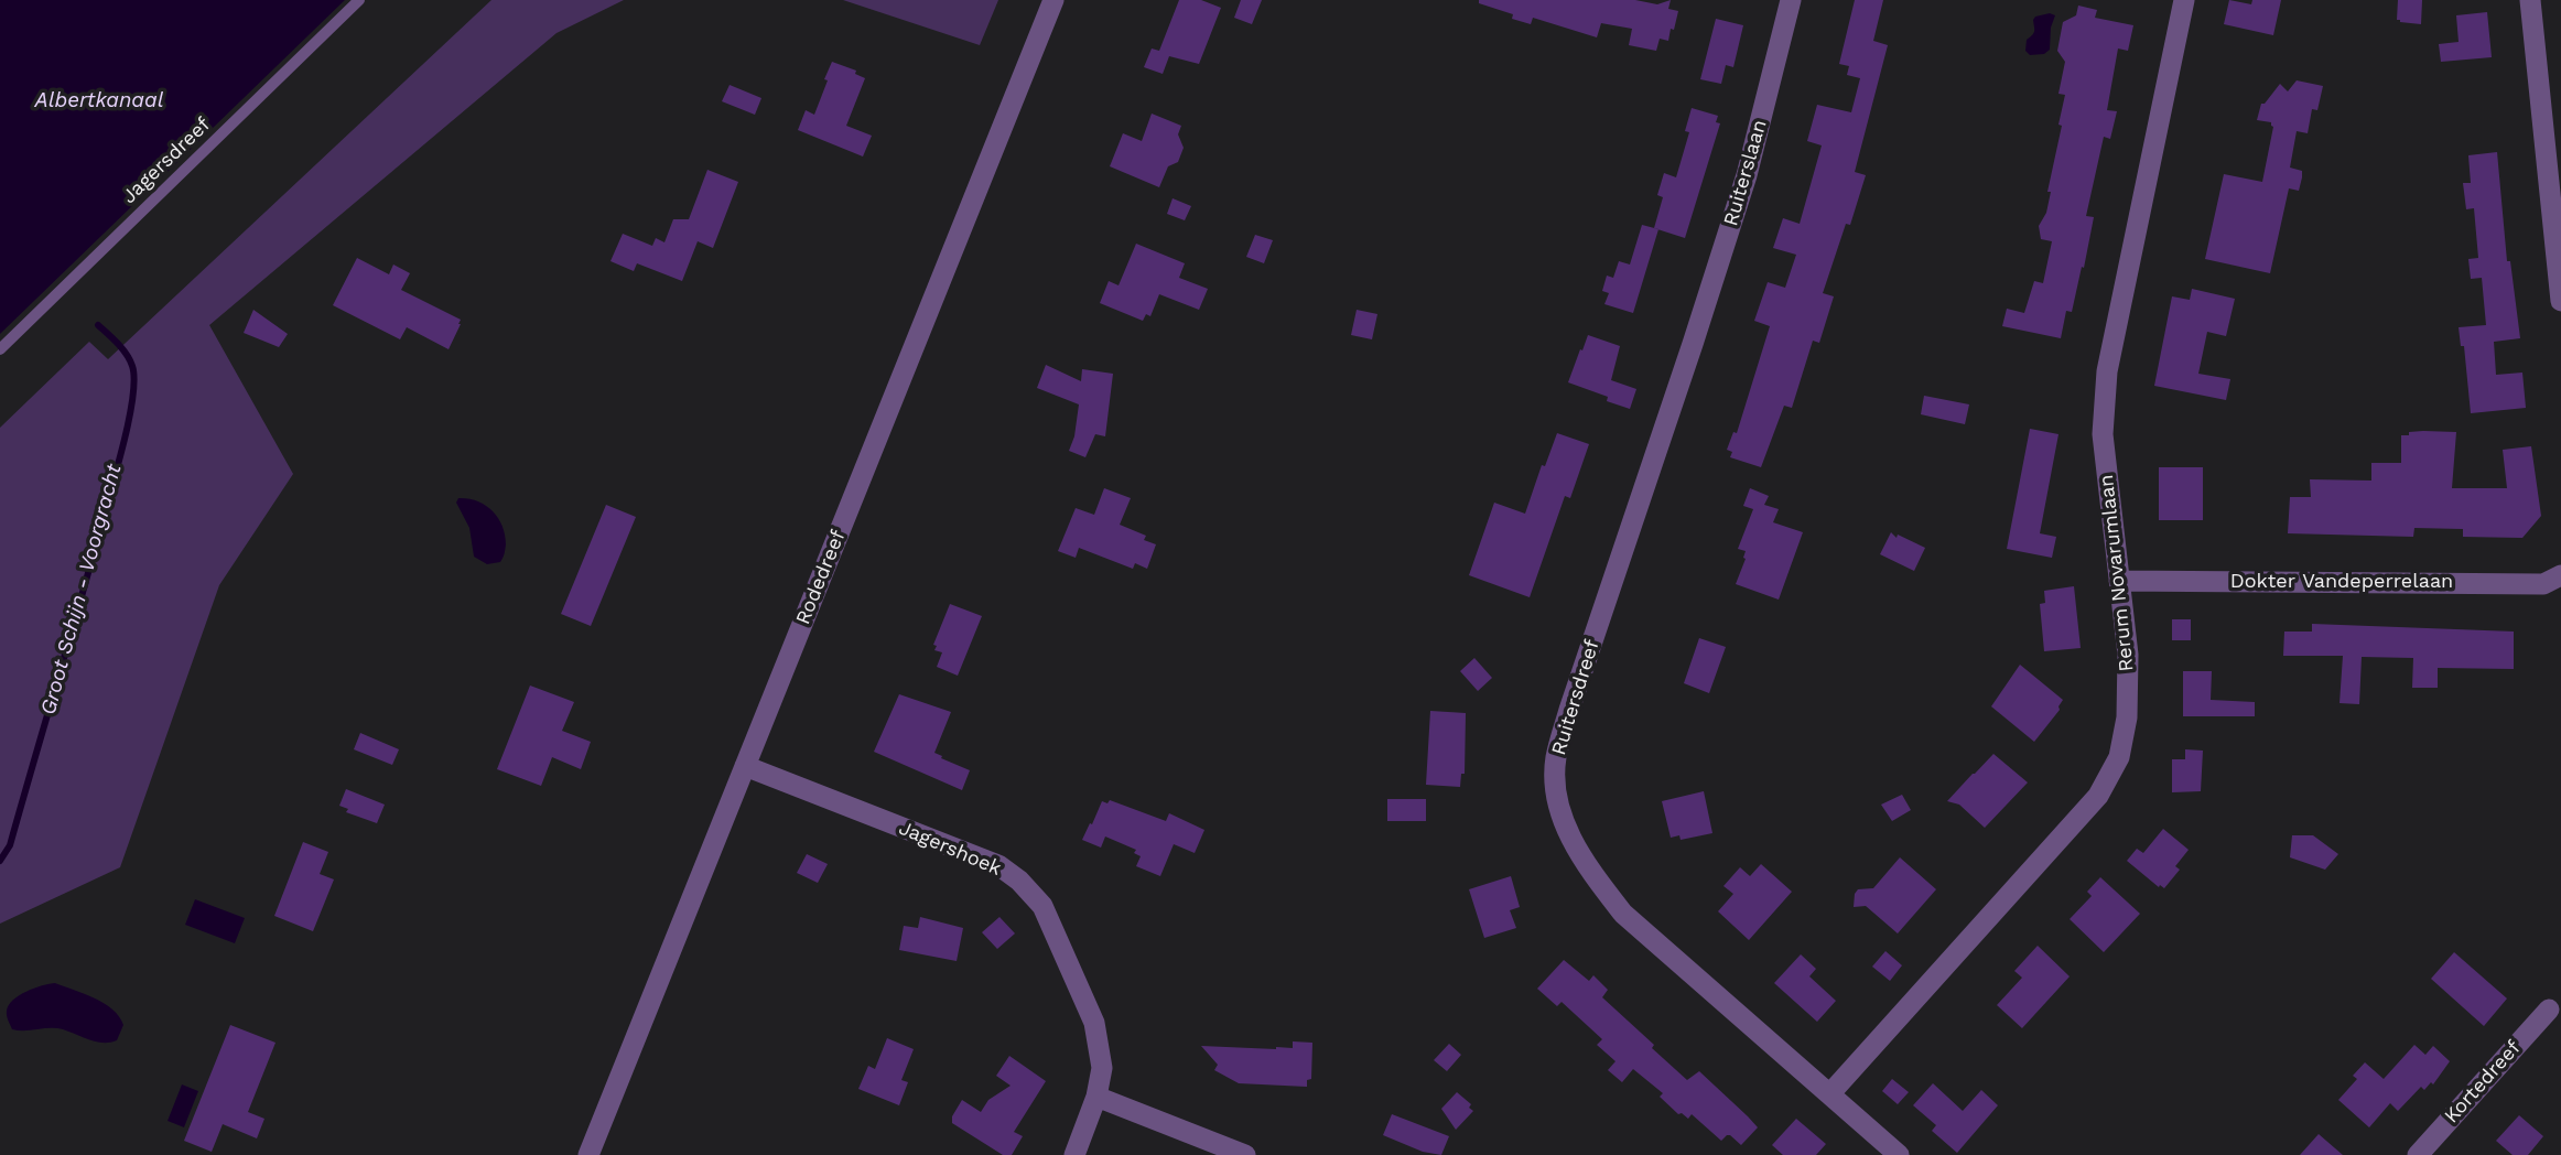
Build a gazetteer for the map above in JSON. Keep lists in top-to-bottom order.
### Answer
{
  "streets": {
    "street": [
      "Ruiterslaan",
      "Rerum Novarumlaan",
      "Rodedreef",
      "Dokter Vandeperrelaan",
      "Ruitersdreef",
      "Jagershoek",
      "Kortedreef"
    ],
    "lane": ["Jagersdreef"]
  },
  "crossings": [
    ["Ruiterslaan", "Ruitersdreef"],
    ["Rerum Novarumlaan", "Dokter Vandeperrelaan"],
    ["Rerum Novarumlaan", "Ruitersdreef"],
    ["Rodedreef", "Jagershoek"]
  ],
  "water": ["Albertkanaal", "Groot Schijn - Voorgracht"]
}
